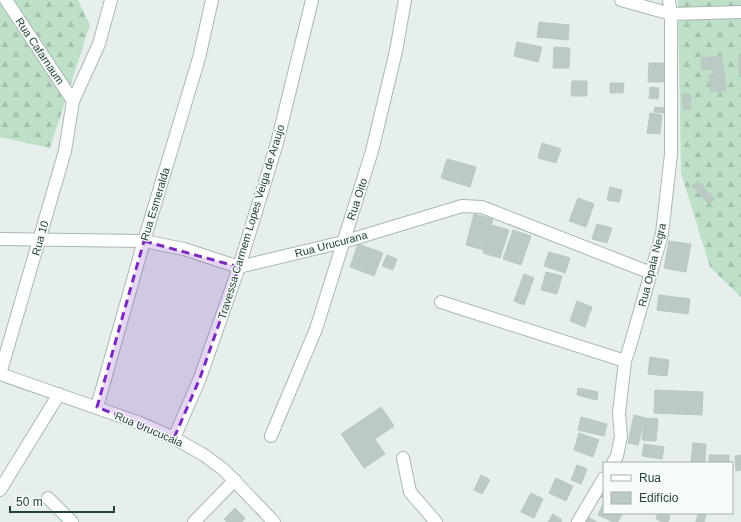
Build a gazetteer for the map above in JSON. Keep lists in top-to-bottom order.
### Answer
{
  "streets": {
    "street": [
      "Rua Cafarnaum",
      "Rua Oito",
      "Rua Esmeralda",
      "Travessa Carmem Lopes Veiga de Araujo",
      "Rua 10",
      "Rua Urucurana",
      "Rua Opala Negra",
      "Rua Urucucaia"
    ]
  },
  "crossings": [
    ["Rua Cafarnaum", "Rua 10"],
    ["Rua Oito", "Rua Urucurana"],
    ["Rua Esmeralda", "Rua Urucucaia"],
    ["Travessa Carmem Lopes Veiga de Araujo", "Rua Urucurana"],
    ["Travessa Carmem Lopes Veiga de Araujo", "Rua Urucucaia"],
    ["Rua 10", "Rua Urucucaia"],
    ["Rua Urucurana", "Rua Opala Negra"]
  ],
  "legend": ["Rua", "Edifício"],
  "scale_bar": "50 m"
}
